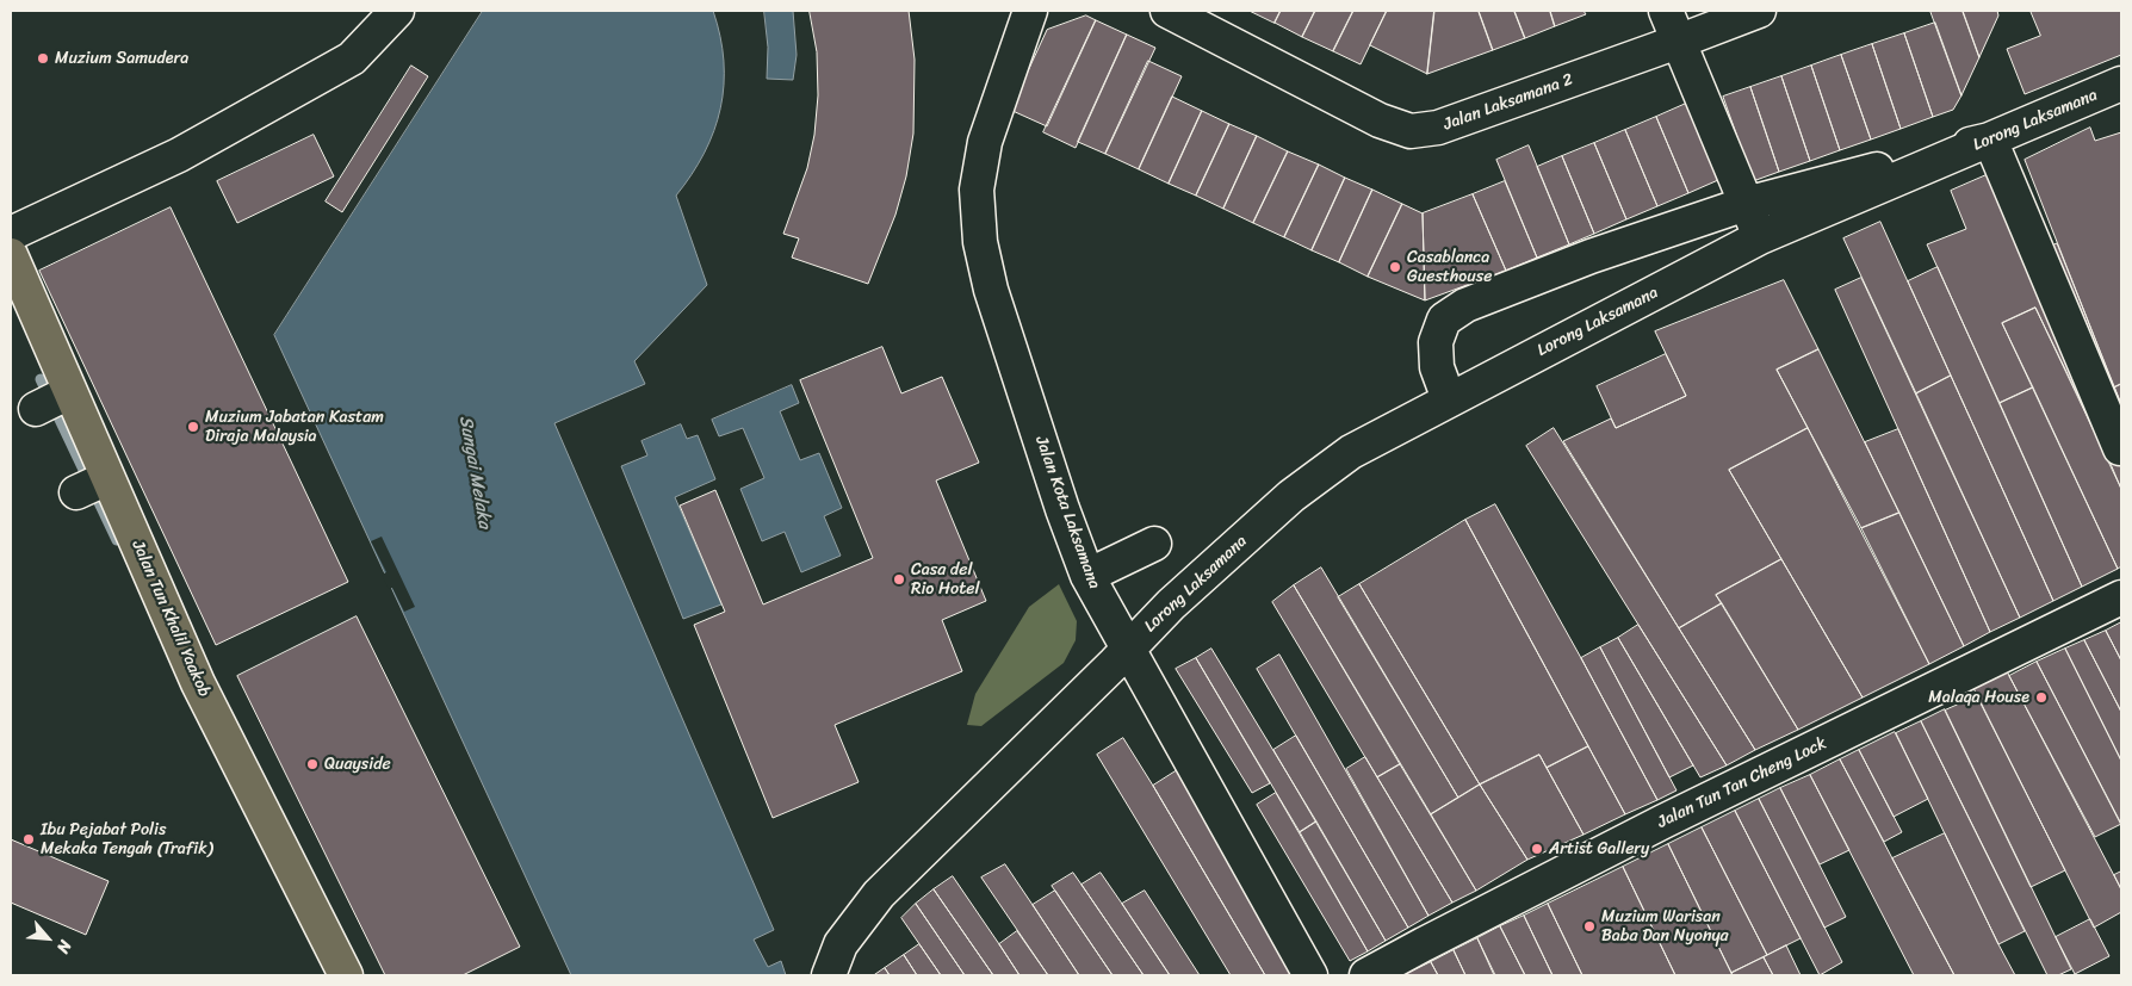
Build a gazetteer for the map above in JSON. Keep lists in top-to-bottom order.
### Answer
{
  "streets": {
    "main road": ["Jalan Tun Khalil Yaakob"],
    "street": [
      "Jalan Laksamana 2",
      "Lorong Laksamana",
      "Jalan Kota Laksamana",
      "Jalan Tun Tan Cheng Lock"
    ]
  },
  "crossings": [
    ["Lorong Laksamana", "Jalan Kota Laksamana"]
  ],
  "water": ["Sungai Melaka"],
  "places": [
    "Muzium Samudera",
    "Casablanca Guesthouse",
    "Muzium Jabatan Kastam Diraja Malaysia",
    "Casa del Rio Hotel",
    "Malaqa House",
    "Quayside",
    "Ibu Pejabat Polis Mekaka Tengah (Trafik)",
    "Artist Gallery",
    "Muzium Warisan Baba Dan Nyonya"
  ],
  "north": "bottom right"
}
